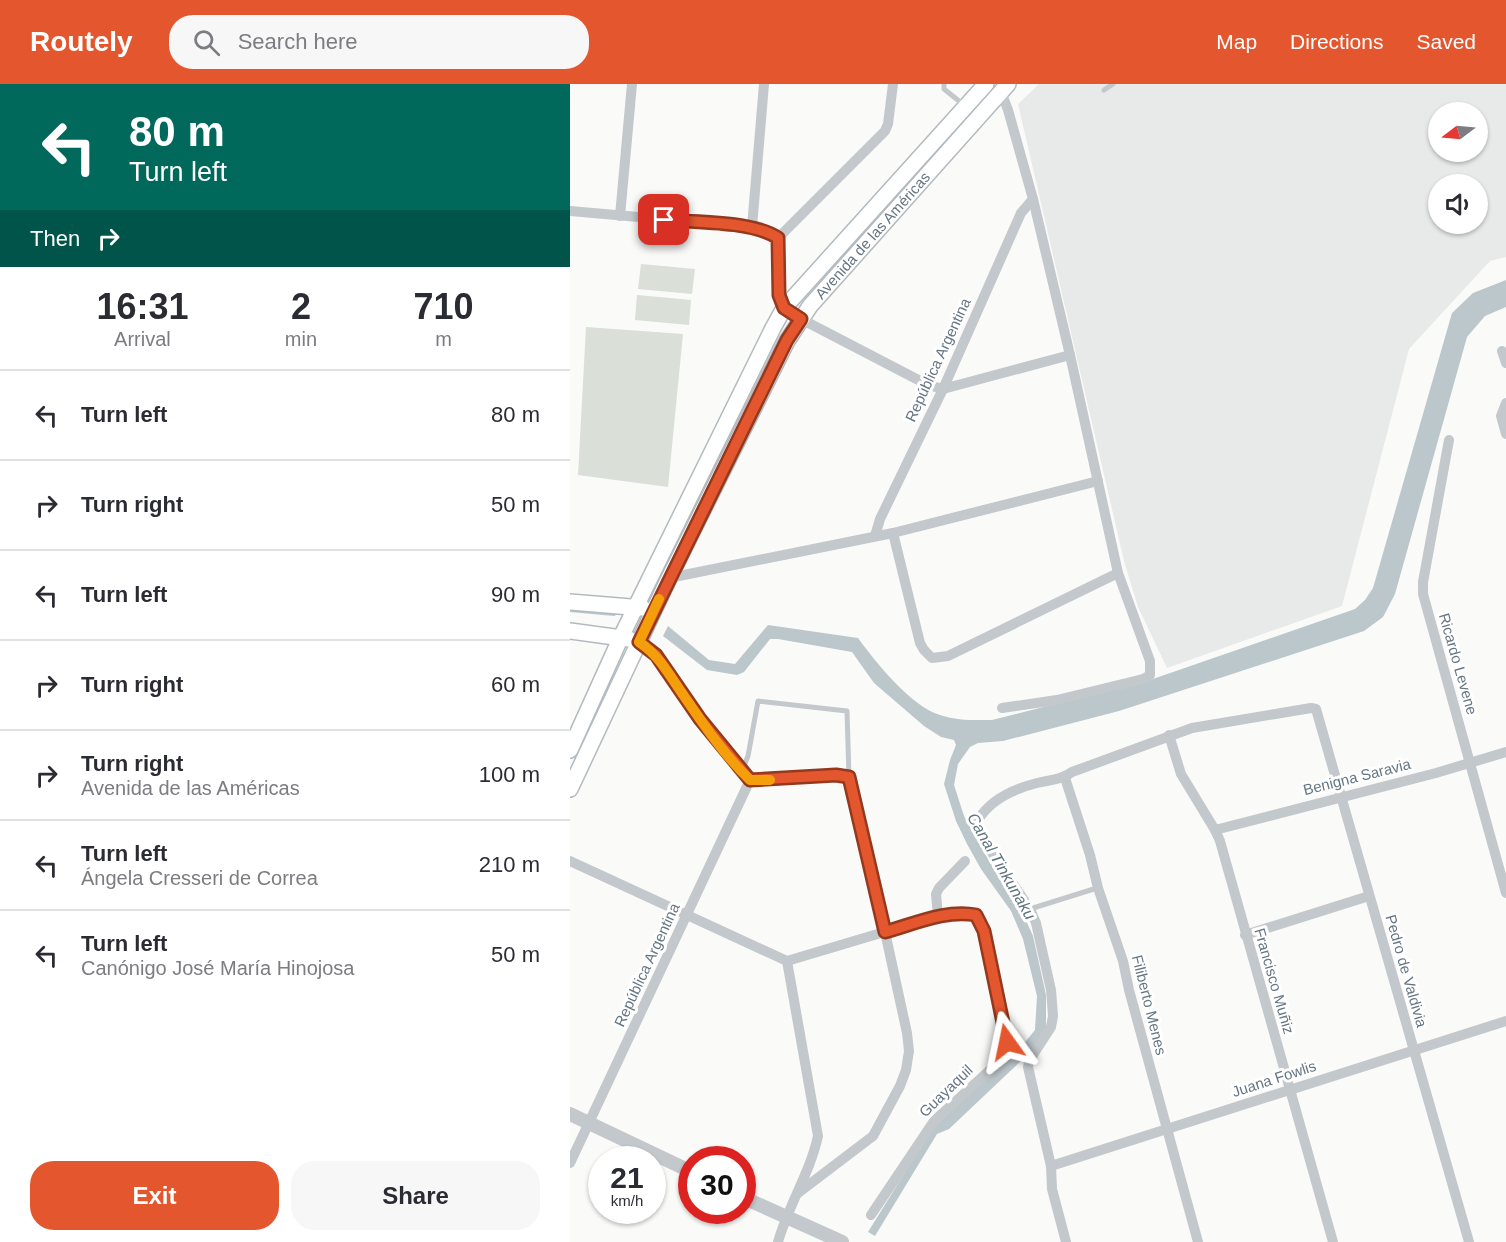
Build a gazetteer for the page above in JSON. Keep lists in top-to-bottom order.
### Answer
{
  "streets": {
    "main road": ["Avenida de las Américas"],
    "street": [
      "República Argentina",
      "Ricardo Levene",
      "Benigna Saravia",
      "Pedro de Valdivia",
      "Francisco Muñiz",
      "Filiberto Menes",
      "Juana Fowlis",
      "Guayaquil"
    ]
  },
  "crossings": [
    ["Ricardo Levene", "Benigna Saravia"],
    ["Benigna Saravia", "Pedro de Valdivia"],
    ["Benigna Saravia", "Francisco Muñiz"],
    ["Pedro de Valdivia", "Francisco Muñiz"],
    ["Pedro de Valdivia", "Juana Fowlis"],
    ["Francisco Muñiz", "Juana Fowlis"],
    ["Filiberto Menes", "Juana Fowlis"]
  ],
  "water": ["Canal Tinkunaku"],
  "north": "left",
  "page": {
    "header": "Routely",
    "search": "Search here",
    "nav": ["Map", "Directions", "Saved"],
    "turn": ["80 m", "Turn left"],
    "then": "Then",
    "eta": [
      "16:31",
      "Arrival",
      "2",
      "min",
      "710",
      "m"
    ],
    "list": [
      {
        "name": "Turn left",
        "value": "80 m"
      },
      {
        "name": "Turn right",
        "value": "50 m"
      },
      {
        "name": "Turn left",
        "value": "90 m"
      },
      {
        "name": "Turn right",
        "value": "60 m"
      },
      {
        "name": "Turn right",
        "note": "Avenida de las Américas",
        "value": "100 m"
      },
      {
        "name": "Turn left",
        "note": "Ángela Cresseri de Correa",
        "value": "210 m"
      },
      {
        "name": "Turn left",
        "note": "Canónigo José María Hinojosa",
        "value": "50 m"
      }
    ],
    "speed": "21 km/h",
    "limit": "30",
    "buttons": ["Exit", "Share"]
  }
}
